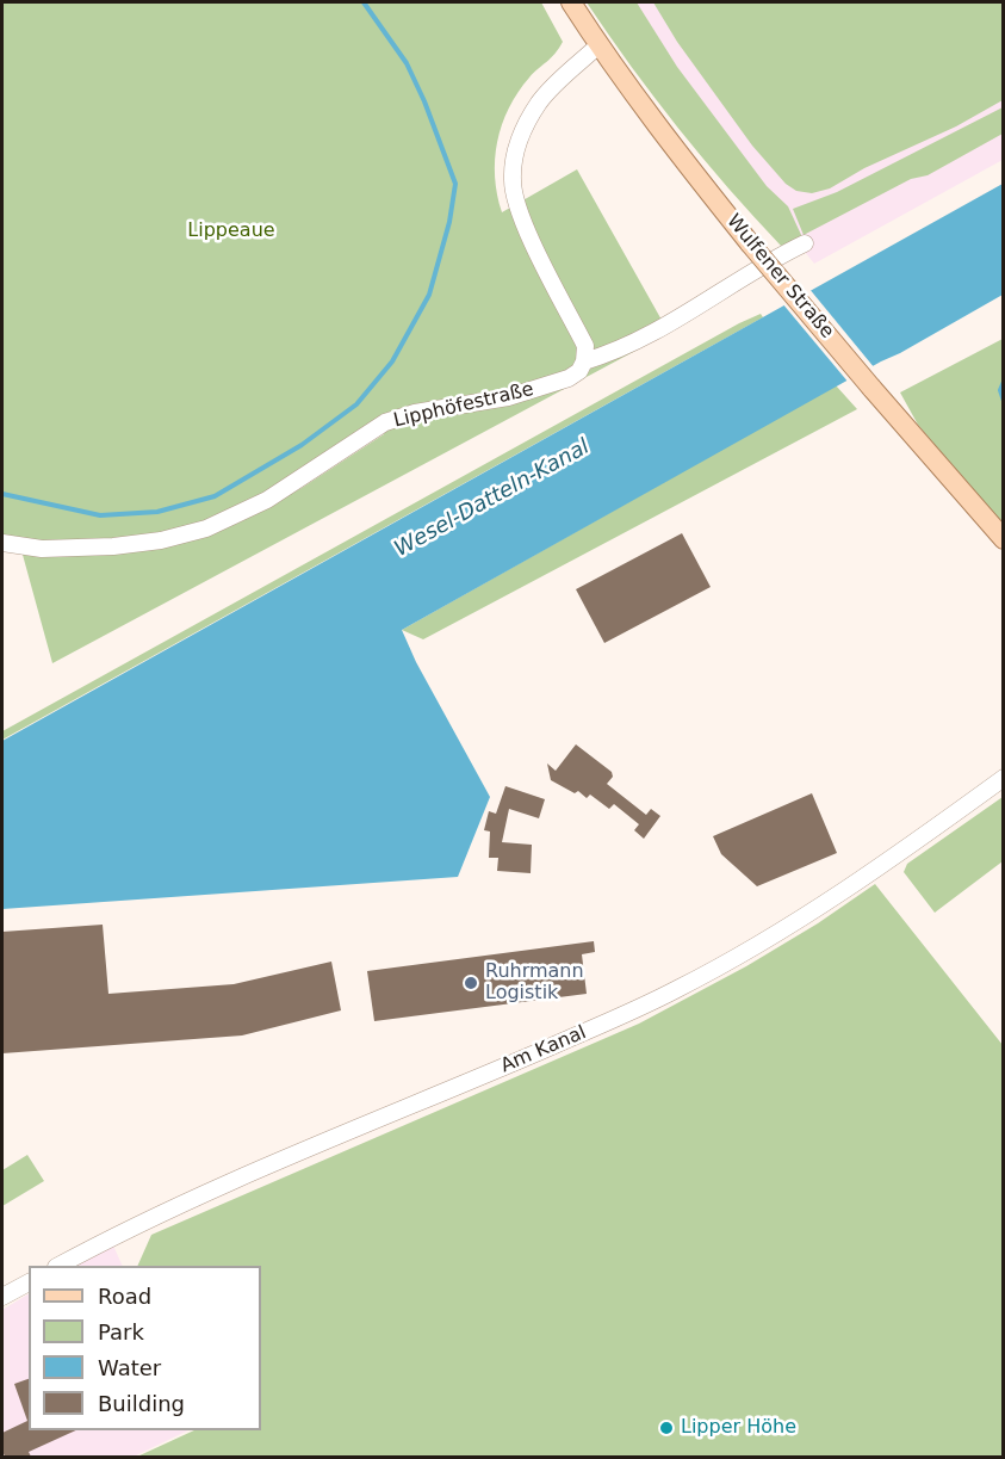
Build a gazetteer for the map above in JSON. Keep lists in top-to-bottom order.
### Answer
{
  "streets": {
    "main road": ["Wulfener Straße"],
    "street": ["Lipphöfestraße", "Am Kanal"]
  },
  "water": ["Wesel-Datteln-Kanal"],
  "parks": ["Lippeaue"],
  "places": ["Ruhrmann Logistik", "Lipper Höhe"],
  "legend": [
    "Road",
    "Park",
    "Water",
    "Building"
  ]
}
